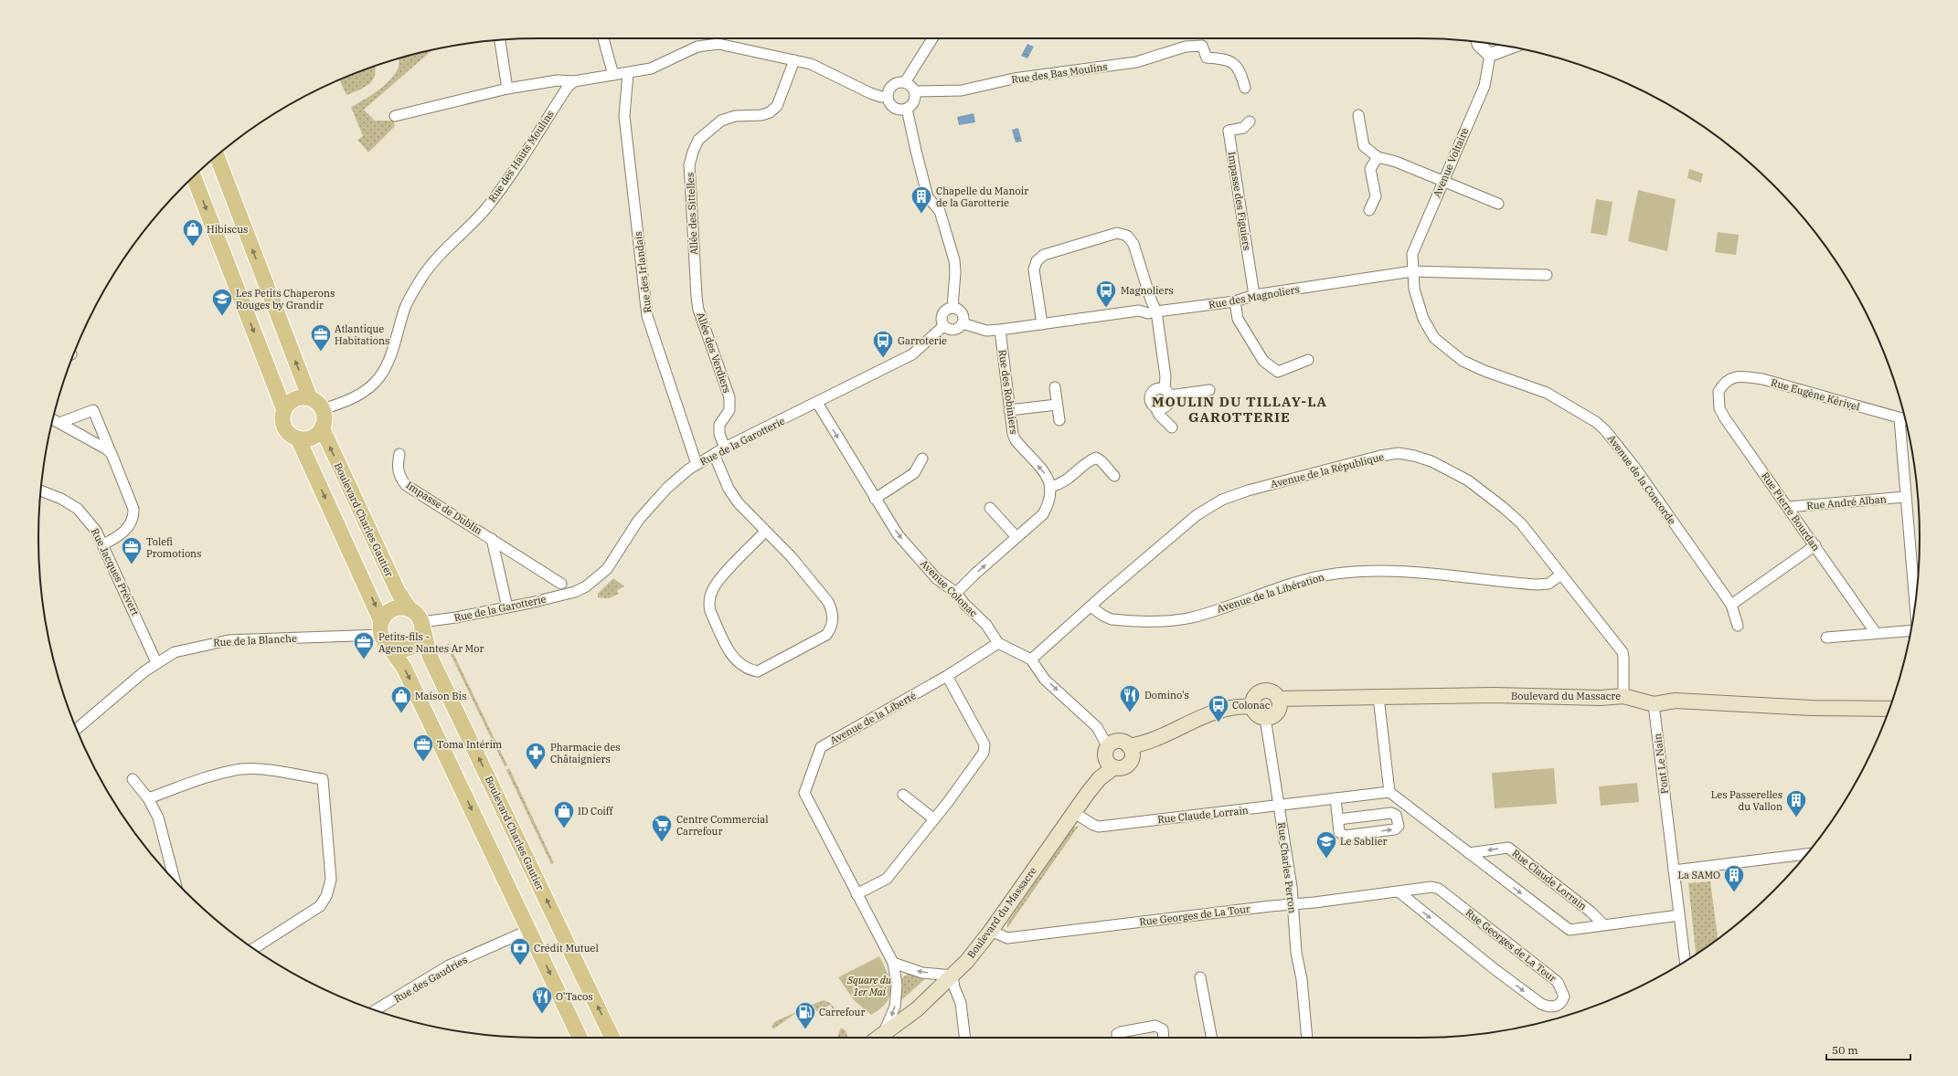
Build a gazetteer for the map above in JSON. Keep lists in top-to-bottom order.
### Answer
{
  "streets": {
    "main road": ["Boulevard Charles Gautier", "Boulevard du Massacre"],
    "street": [
      "Rue des Bas Moulins",
      "Rue des Hauts Moulins",
      "Avenue Voltaire",
      "Impasse des Figuiers",
      "Allée des Sittelles",
      "Rue des Irlandais",
      "Rue des Magnoliers",
      "Allée des Verdiers",
      "Rue des Robiniers",
      "Rue Eugène Kérivel",
      "Rue de la Garotterie",
      "Avenue de la République",
      "Avenue de la Concorde",
      "Rue André Alban",
      "Impasse de Dublin",
      "Rue Pierre Bourdan",
      "Rue Jacques Prévert",
      "Avenue Colonac",
      "Avenue de la Libération",
      "Rue de la Blanche",
      "Avenue de la Liberté",
      "Pont Le Nain",
      "Rue Claude Lorrain",
      "Rue Charles Perron",
      "Rue Georges de La Tour",
      "Rue des Gaudries"
    ]
  },
  "crossings": [
    ["Rue des Hauts Moulins", "Boulevard Charles Gautier"],
    ["Avenue Voltaire", "Rue des Magnoliers"],
    ["Avenue Voltaire", "Avenue de la Concorde"],
    ["Impasse des Figuiers", "Rue des Magnoliers"],
    ["Allée des Sittelles", "Allée des Verdiers"],
    ["Rue des Irlandais", "Rue de la Garotterie"],
    ["Rue des Magnoliers", "Rue des Robiniers"],
    ["Rue des Magnoliers", "Rue de la Garotterie"],
    ["Rue des Magnoliers", "Avenue de la Concorde"],
    ["Allée des Verdiers", "Rue de la Garotterie"],
    ["Rue Eugène Kérivel", "Rue Pierre Bourdan"],
    ["Rue de la Garotterie", "Impasse de Dublin"],
    ["Rue de la Garotterie", "Boulevard Charles Gautier"],
    ["Rue de la Garotterie", "Avenue Colonac"],
    ["Rue de la Garotterie", "Rue de la Blanche"],
    ["Avenue de la République", "Avenue de la Libération"],
    ["Avenue de la République", "Boulevard du Massacre"],
    ["Rue André Alban", "Rue Pierre Bourdan"],
    ["Boulevard Charles Gautier", "Rue de la Blanche"],
    ["Rue Jacques Prévert", "Rue de la Blanche"],
    ["Avenue Colonac", "Avenue de la Liberté"],
    ["Boulevard du Massacre", "Avenue de la Liberté"],
    ["Boulevard du Massacre", "Pont Le Nain"],
    ["Boulevard du Massacre", "Rue Claude Lorrain"],
    ["Boulevard du Massacre", "Rue Charles Perron"],
    ["Boulevard du Massacre", "Rue Georges de La Tour"],
    ["Rue Claude Lorrain", "Rue Charles Perron"],
    ["Rue Charles Perron", "Rue Georges de La Tour"]
  ],
  "one_way": ["Avenue Colonac"],
  "districts": ["MOULIN DU TILLAY-LA GAROTTERIE"],
  "parks": ["Square du 1er Mai"],
  "places": {
    "building": ["Chapelle du Manoir de la Garotterie", "Les Passerelles du Vallon", "La SAMO"],
    "shop": ["Hibiscus", "Maison Bis", "ID Coiff"],
    "bus stop": ["Magnoliers", "Garroterie", "Colonac"],
    "school or university": ["Les Petits Chaperons Rouges by Grandir", "Le Sablier"],
    "office": [
      "Atlantique Habitations",
      "Tolefi Promotions",
      "Petits-fils - Agence Nantes Ar Mor",
      "Toma Intérim"
    ],
    "restaurant": ["Domino's", "O'Tacos"],
    "pharmacy": ["Pharmacie des Châtaigniers"],
    "supermarket": ["Centre Commercial Carrefour"],
    "bank": ["Crédit Mutuel"],
    "fuel station": ["Carrefour"]
  },
  "scale_bar": "50 m"
}
